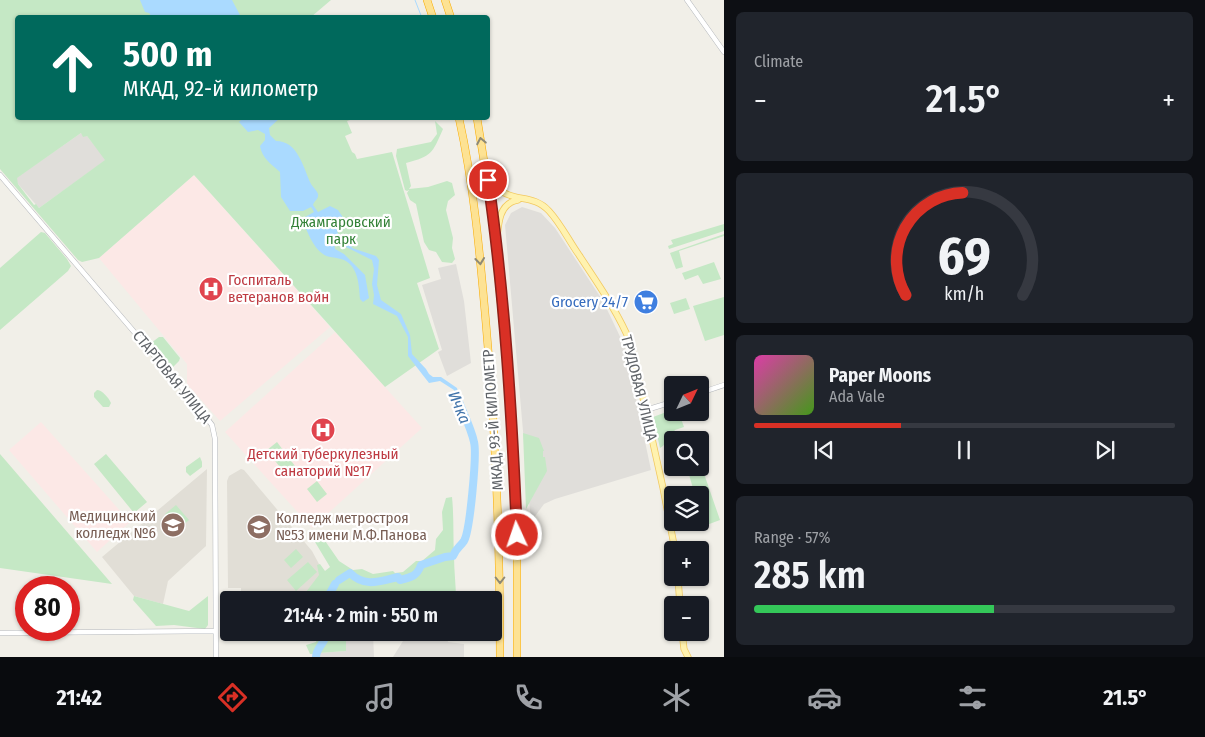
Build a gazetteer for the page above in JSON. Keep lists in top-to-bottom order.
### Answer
{
  "streets": {
    "highway": ["МКАД, 93-Й КИЛОМЕТР"],
    "main road": ["ТРУДОВАЯ УЛИЦА"],
    "street": ["СТАРТОВАЯ УЛИЦА"]
  },
  "crossings": [
    ["ТРУДОВАЯ УЛИЦА", "МКАД, 93-Й КИЛОМЕТР"]
  ],
  "water": ["Ичка"],
  "parks": ["Джамгаровский парк"],
  "places": {
    "hospital": ["Госпиталь ветеранов войн", "Детский туберкулезный санаторий №17"],
    "supermarket": ["Grocery 24/7"],
    "school or university": ["Медицинский колледж №6", "Колледж метростроя №53 имени М.Ф.Панова"]
  },
  "north": "top right",
  "page": {
    "tile": [
      "Climate",
      ["Range · 57%", "285 km"]
    ],
    "turn": ["500 m", "МКАД, 92-й километр"],
    "heat": ["−", "21.5°", "+"],
    "song": ["Paper Moons", "Ada Vale"],
    "map_buttons": ["+", "−"],
    "limit": "80",
    "trip": "21:44 · 2 min · 550 m",
    "tabs": ["21:42", "21.5°"],
    "gauge": ["69", "km/h"]
  }
}
